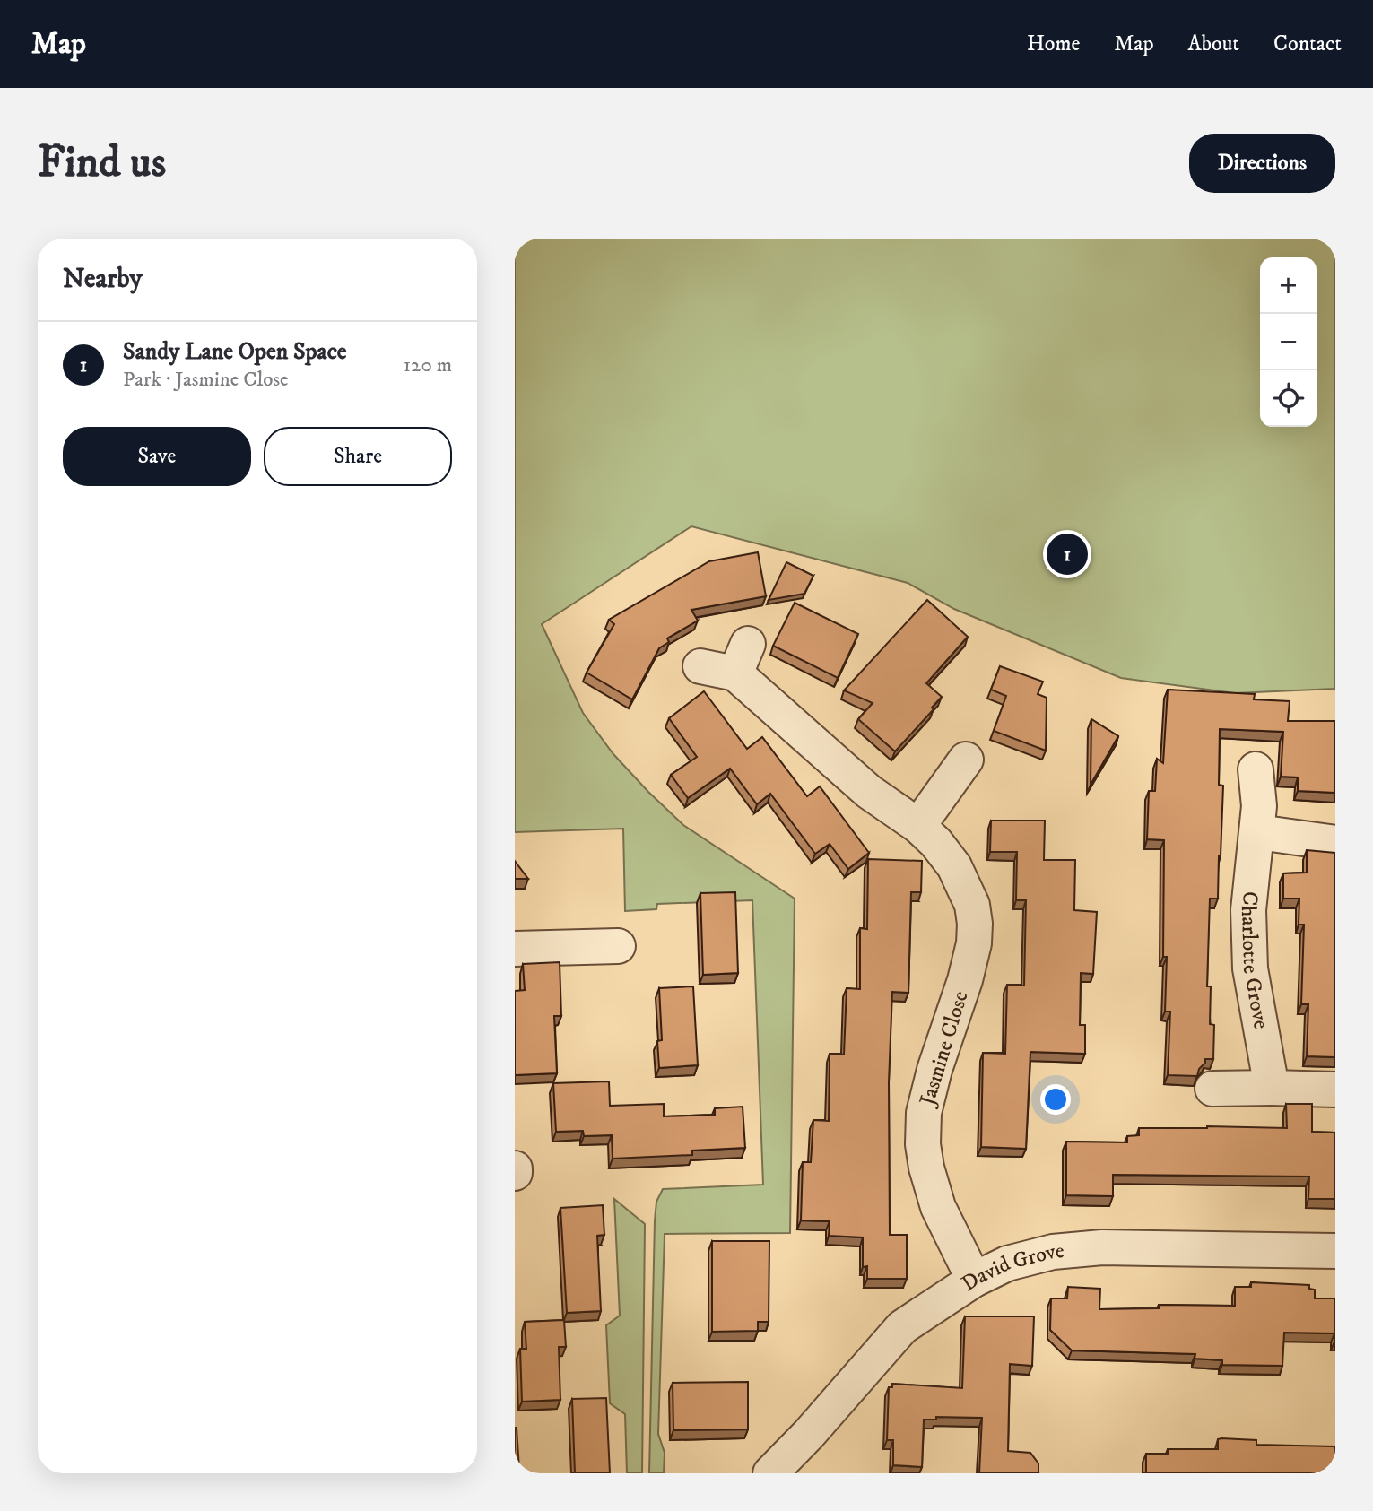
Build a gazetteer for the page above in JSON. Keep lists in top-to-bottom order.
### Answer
{
  "streets": {
    "street": ["Charlotte Grove", "Jasmine Close", "David Grove"]
  },
  "crossings": [
    ["Jasmine Close", "David Grove"]
  ],
  "page": {
    "header": "Map",
    "nav": [
      "Home",
      "Map",
      "About",
      "Contact"
    ],
    "buttons": [
      "Directions",
      ["Save", "Share"]
    ],
    "title": "Find us",
    "heading": "Nearby",
    "map_buttons": ["+", "−"],
    "list": [
      {
        "mark": "1",
        "name": "Sandy Lane Open Space",
        "note": "Park · Jasmine Close",
        "value": "120 m"
      }
    ],
    "pins": "1"
  }
}
